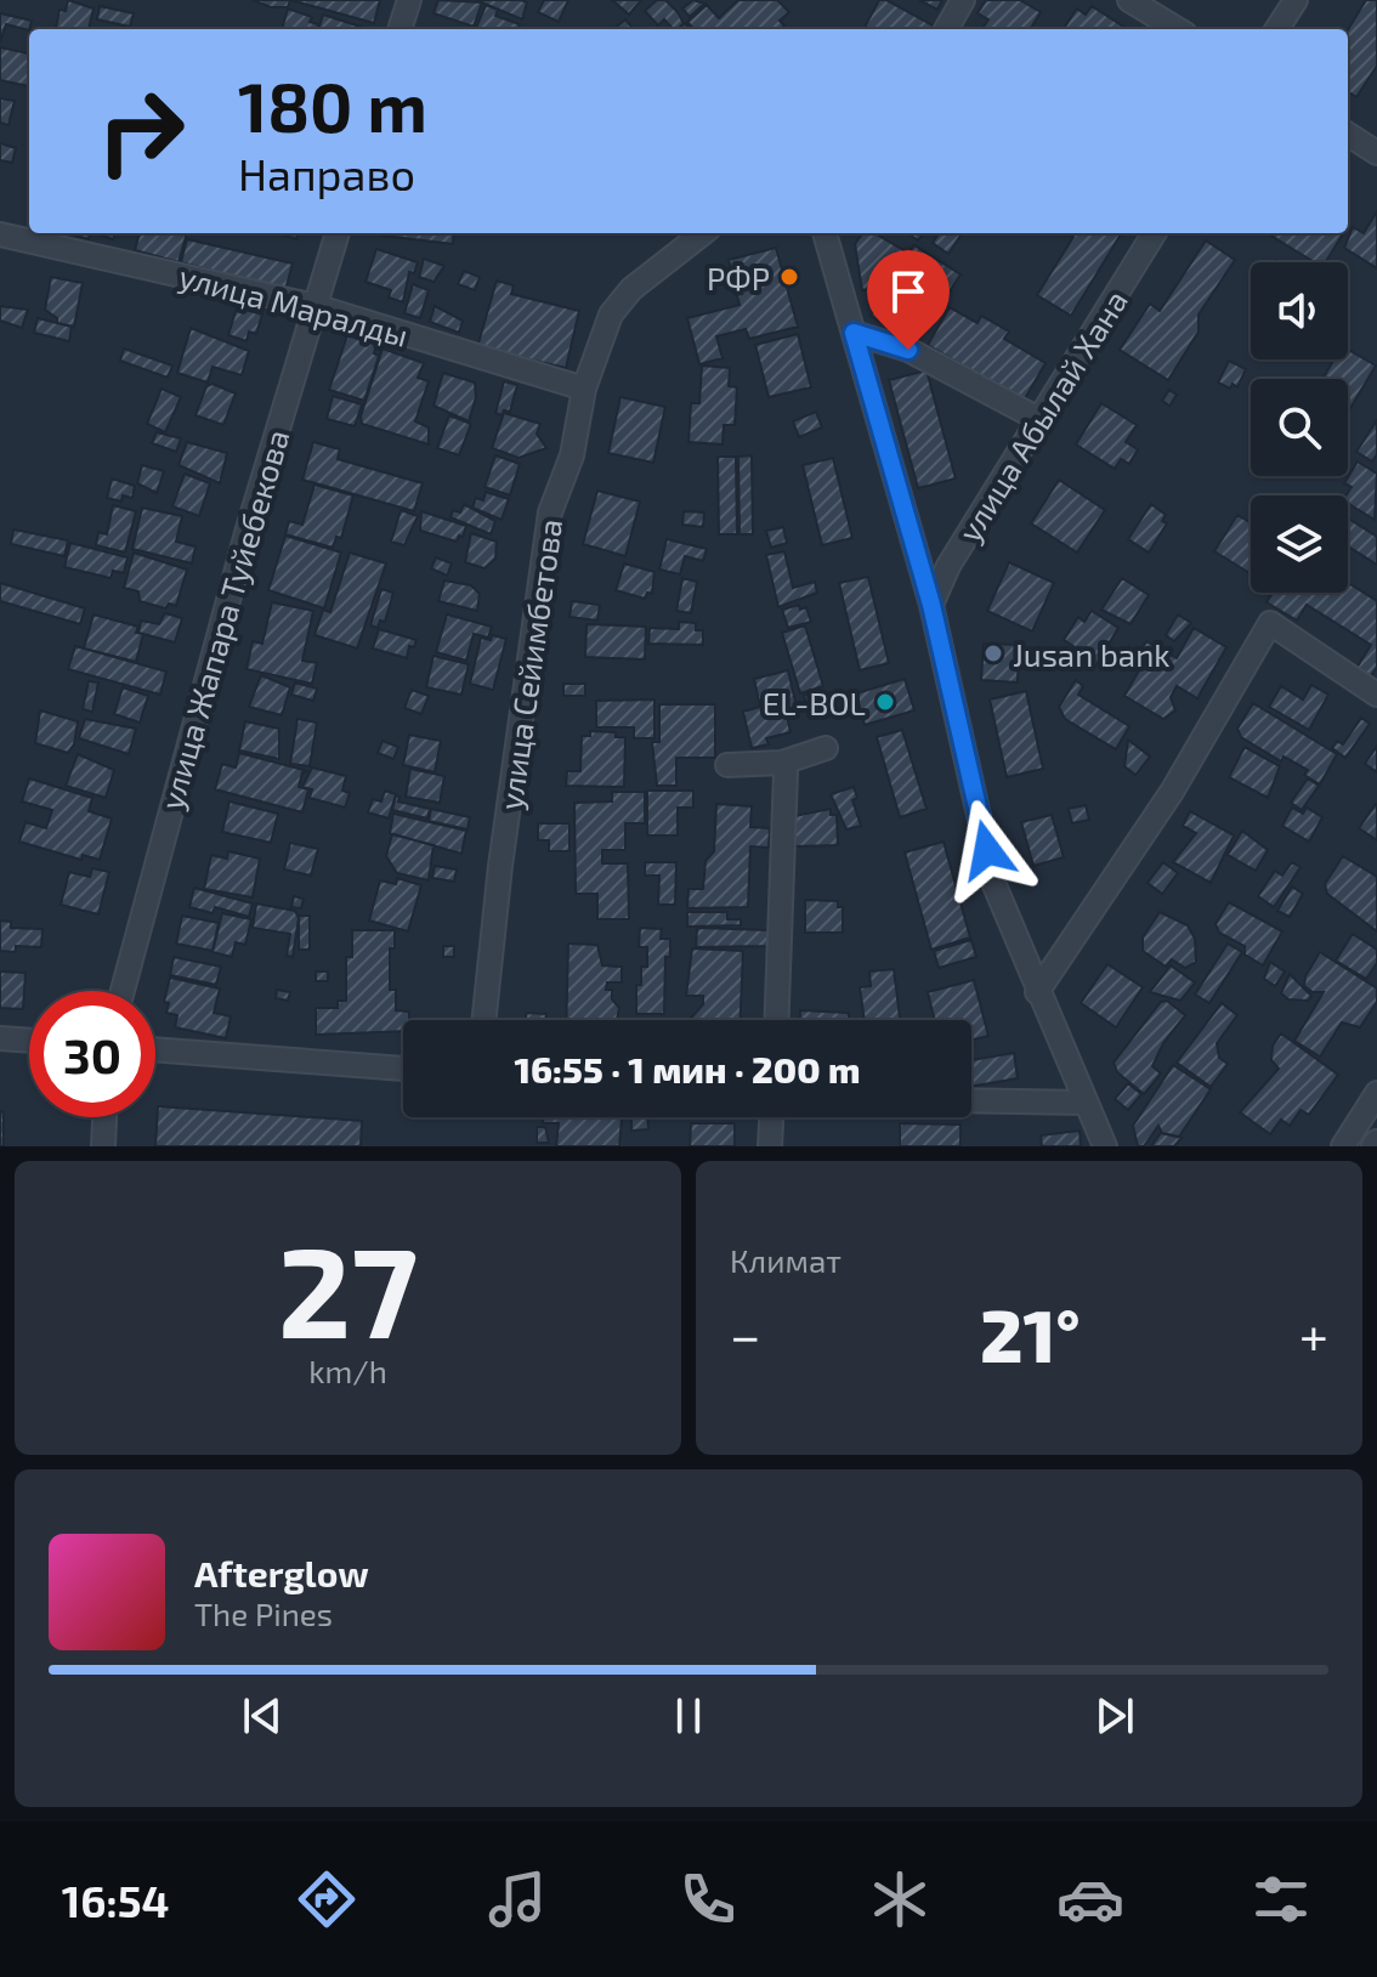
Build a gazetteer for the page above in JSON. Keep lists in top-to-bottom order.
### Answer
{
  "streets": {
    "street": [
      "улица Маралды",
      "улица Абылай Хана",
      "улица Жапара Туйебекова",
      "улица Сейимбетова"
    ]
  },
  "crossings": [
    ["улица Маралды", "улица Жапара Туйебекова"],
    ["улица Маралды", "улица Сейимбетова"]
  ],
  "places": ["РФР", "Jusan bank", "EL-BOL"],
  "page": {
    "turn": ["180 m", "Направо"],
    "limit": "30",
    "trip": "16:55 · 1 мин · 200 m",
    "tile": [
      ["27", "km/h"],
      "Климат"
    ],
    "heat": ["−", "21°", "+"],
    "song": ["Afterglow", "The Pines"],
    "tabs": "16:54"
  }
}
